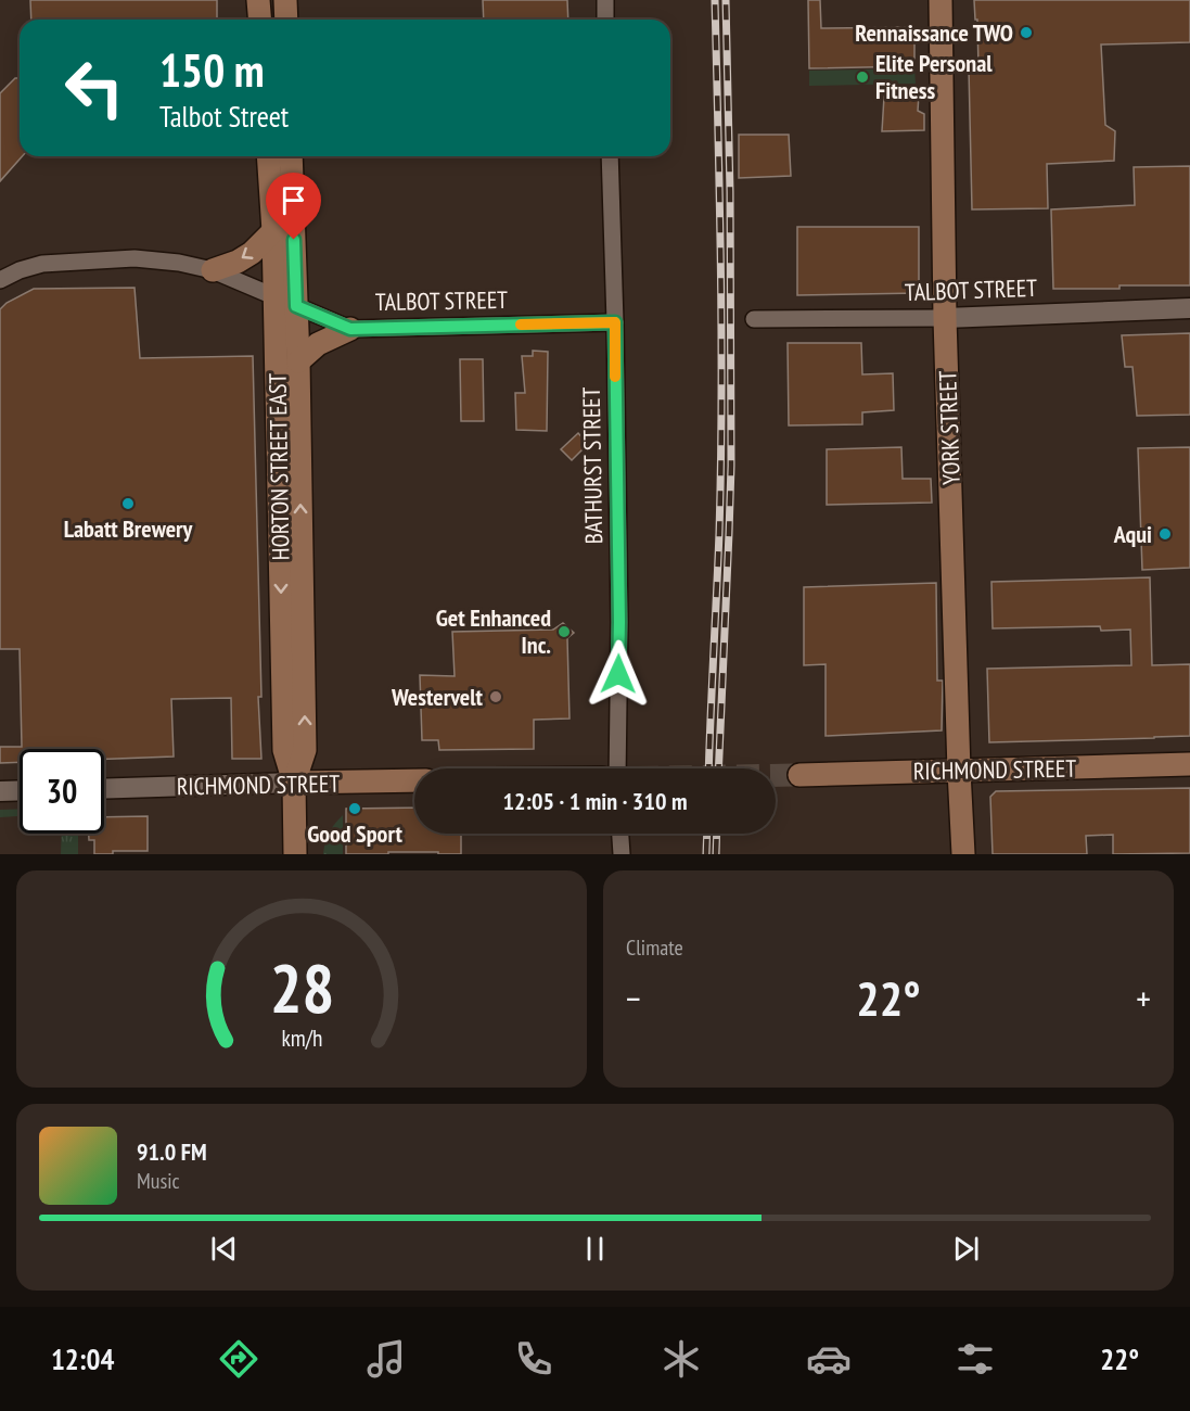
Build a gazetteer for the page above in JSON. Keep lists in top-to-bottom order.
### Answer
{
  "streets": {
    "main road": ["YORK STREET", "HORTON STREET EAST", "RICHMOND STREET"],
    "street": ["TALBOT STREET", "BATHURST STREET"]
  },
  "crossings": [
    ["TALBOT STREET", "YORK STREET"],
    ["TALBOT STREET", "BATHURST STREET"],
    ["TALBOT STREET", "HORTON STREET EAST"],
    ["YORK STREET", "RICHMOND STREET"],
    ["HORTON STREET EAST", "RICHMOND STREET"]
  ],
  "places": [
    "Rennaissance TWO",
    "Elite Personal Fitness",
    "Labatt Brewery",
    "Aqui",
    "Get Enhanced Inc.",
    "Westervelt",
    "Good Sport"
  ],
  "page": {
    "turn": ["150 m", "Talbot Street"],
    "limit": "30",
    "trip": "12:05 · 1 min · 310 m",
    "tile": "Climate",
    "heat": ["−", "22°", "+"],
    "song": ["91.0 FM", "Music"],
    "tabs": ["12:04", "22°"],
    "gauge": ["28", "km/h"]
  }
}
